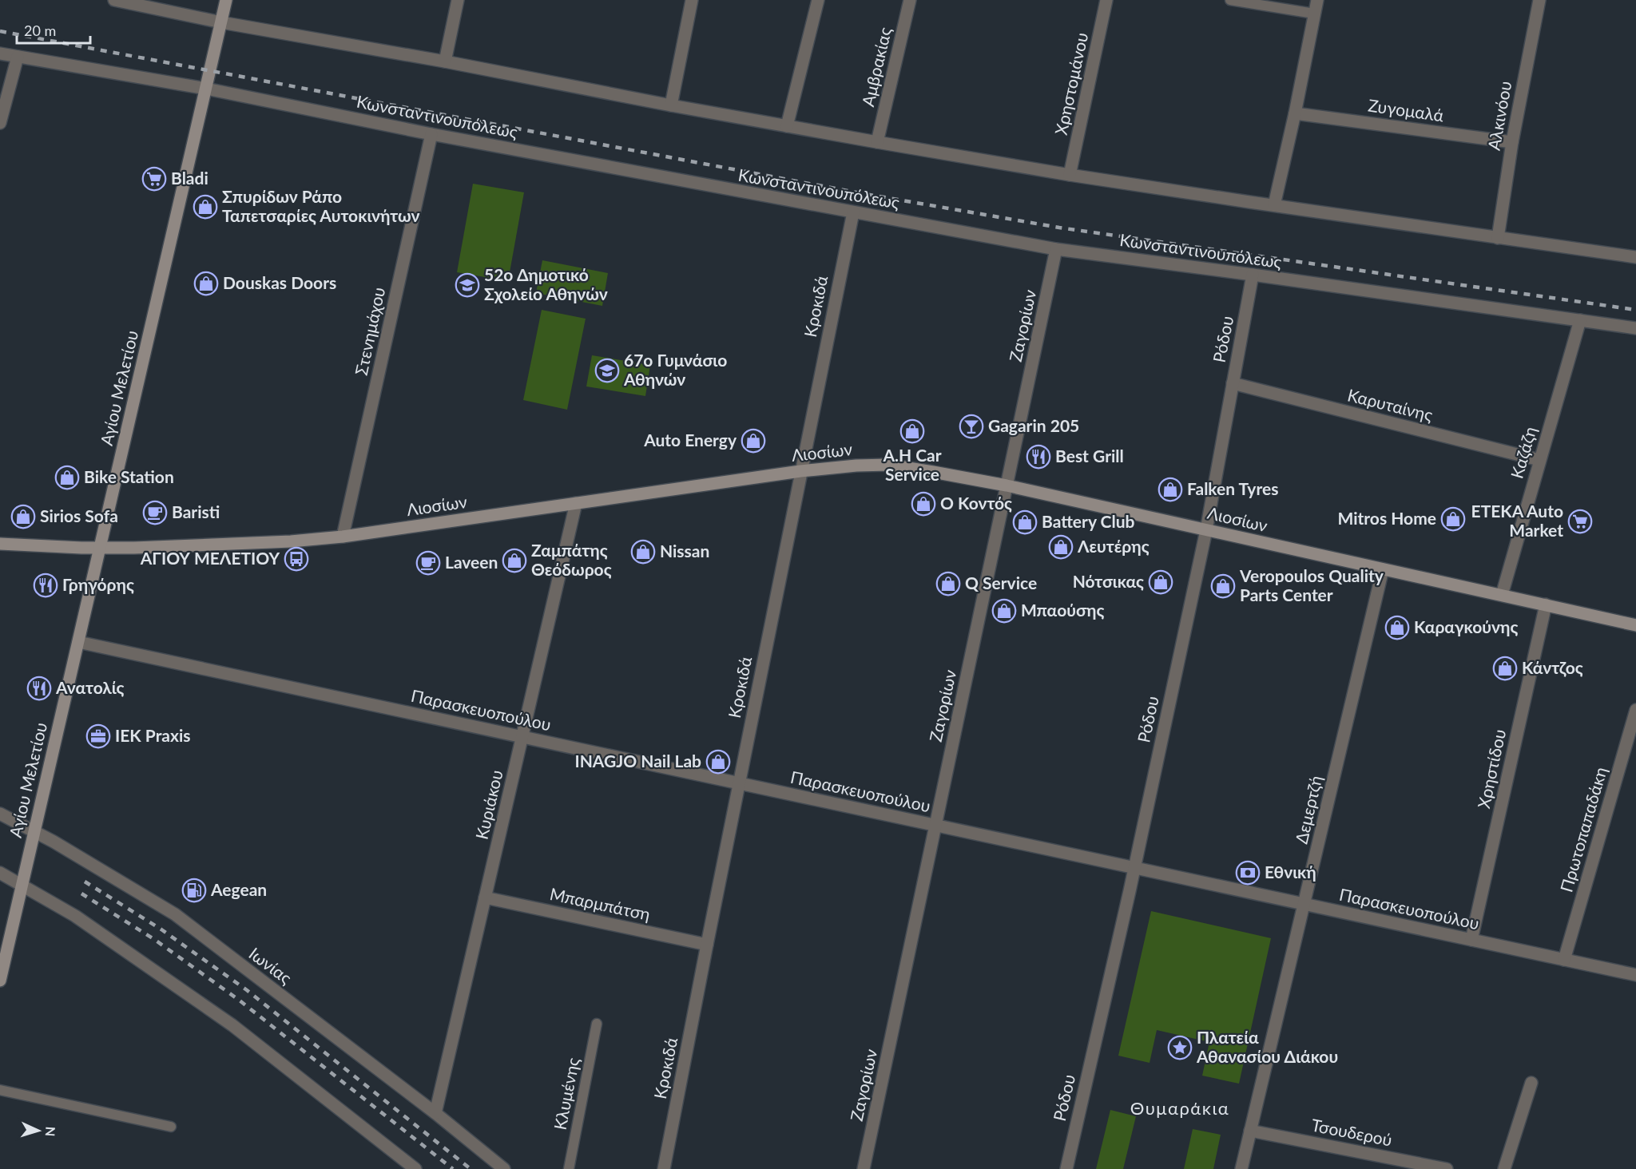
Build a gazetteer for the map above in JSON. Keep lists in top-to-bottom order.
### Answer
{
  "streets": {
    "main road": ["Αγίου Μελετίου", "Λιοσίων"],
    "street": [
      "Αμβρακίας",
      "Χρηστομάνου",
      "Ζυγομαλά",
      "Αλκινόου",
      "Κωνσταντινουπόλεως",
      "Κροκιδά",
      "Ζαγορίων",
      "Στενημάχου",
      "Ρόδου",
      "Καρυταίνης",
      "Καζάζη",
      "Παρασκευοπούλου",
      "Χρηστίδου",
      "Κυριάκου",
      "Δεμερτζή",
      "Πρωτοπαπαδάκη",
      "Μπαρμπάτση",
      "Ιωνίας",
      "Τσουδερού"
    ],
    "lane": ["Κλυμένης"]
  },
  "crossings": [
    ["Ζυγομαλά", "Αλκινόου"],
    ["Κωνσταντινουπόλεως", "Κροκιδά"],
    ["Κωνσταντινουπόλεως", "Ζαγορίων"],
    ["Κωνσταντινουπόλεως", "Στενημάχου"],
    ["Κωνσταντινουπόλεως", "Ρόδου"],
    ["Κωνσταντινουπόλεως", "Αγίου Μελετίου"],
    ["Κωνσταντινουπόλεως", "Καζάζη"],
    ["Κροκιδά", "Λιοσίων"],
    ["Κροκιδά", "Παρασκευοπούλου"],
    ["Κροκιδά", "Μπαρμπάτση"],
    ["Ζαγορίων", "Λιοσίων"],
    ["Ζαγορίων", "Παρασκευοπούλου"],
    ["Στενημάχου", "Λιοσίων"],
    ["Ρόδου", "Καρυταίνης"],
    ["Ρόδου", "Λιοσίων"],
    ["Ρόδου", "Παρασκευοπούλου"],
    ["Αγίου Μελετίου", "Λιοσίων"],
    ["Αγίου Μελετίου", "Παρασκευοπούλου"],
    ["Αγίου Μελετίου", "Ιωνίας"],
    ["Καρυταίνης", "Καζάζη"],
    ["Λιοσίων", "Καζάζη"],
    ["Λιοσίων", "Χρηστίδου"],
    ["Λιοσίων", "Κυριάκου"],
    ["Λιοσίων", "Δεμερτζή"],
    ["Παρασκευοπούλου", "Χρηστίδου"],
    ["Παρασκευοπούλου", "Κυριάκου"],
    ["Παρασκευοπούλου", "Δεμερτζή"],
    ["Παρασκευοπούλου", "Πρωτοπαπαδάκη"],
    ["Κυριάκου", "Μπαρμπάτση"],
    ["Κυριάκου", "Ιωνίας"],
    ["Δεμερτζή", "Τσουδερού"]
  ],
  "districts": ["Θυμαράκια"],
  "places": {
    "supermarket": ["Bladi", "ETEKA Auto Market"],
    "shop": [
      "Σπυρίδων Ράπο Ταπετσαρίες Αυτοκινήτων",
      "Douskas Doors",
      "A.H Car Service",
      "Auto Energy",
      "Bike Station",
      "Falken Tyres",
      "Ο Κοντός",
      "Sirios Sofa",
      "Mitros Home",
      "Battery Club",
      "Λευτέρης",
      "Nissan",
      "Ζαμπάτης Θεόδωρος",
      "Νότσικας",
      "Q Service",
      "Veropoulos Quality Parts Center",
      "Μπαούσης",
      "Καραγκούνης",
      "Κάντζος",
      "INAGJO Nail Lab"
    ],
    "school or university": ["52ο Δημοτικό Σχολείο Αθηνών", "67ο Γυμνάσιο Αθηνών"],
    "bar": ["Gagarin 205"],
    "restaurant": ["Best Grill", "Γρηγόρης", "Ανατολίς"],
    "cafe": ["Baristi", "Laveen"],
    "bus stop": ["ΑΓΙΟΥ ΜΕΛΕΤΙΟΥ"],
    "office": ["IEK Praxis"],
    "bank": ["Εθνική"],
    "fuel station": ["Aegean"],
    "place": ["Πλατεία Αθανασίου Διάκου"]
  },
  "scale_bar": "20 m",
  "north": "right"
}
